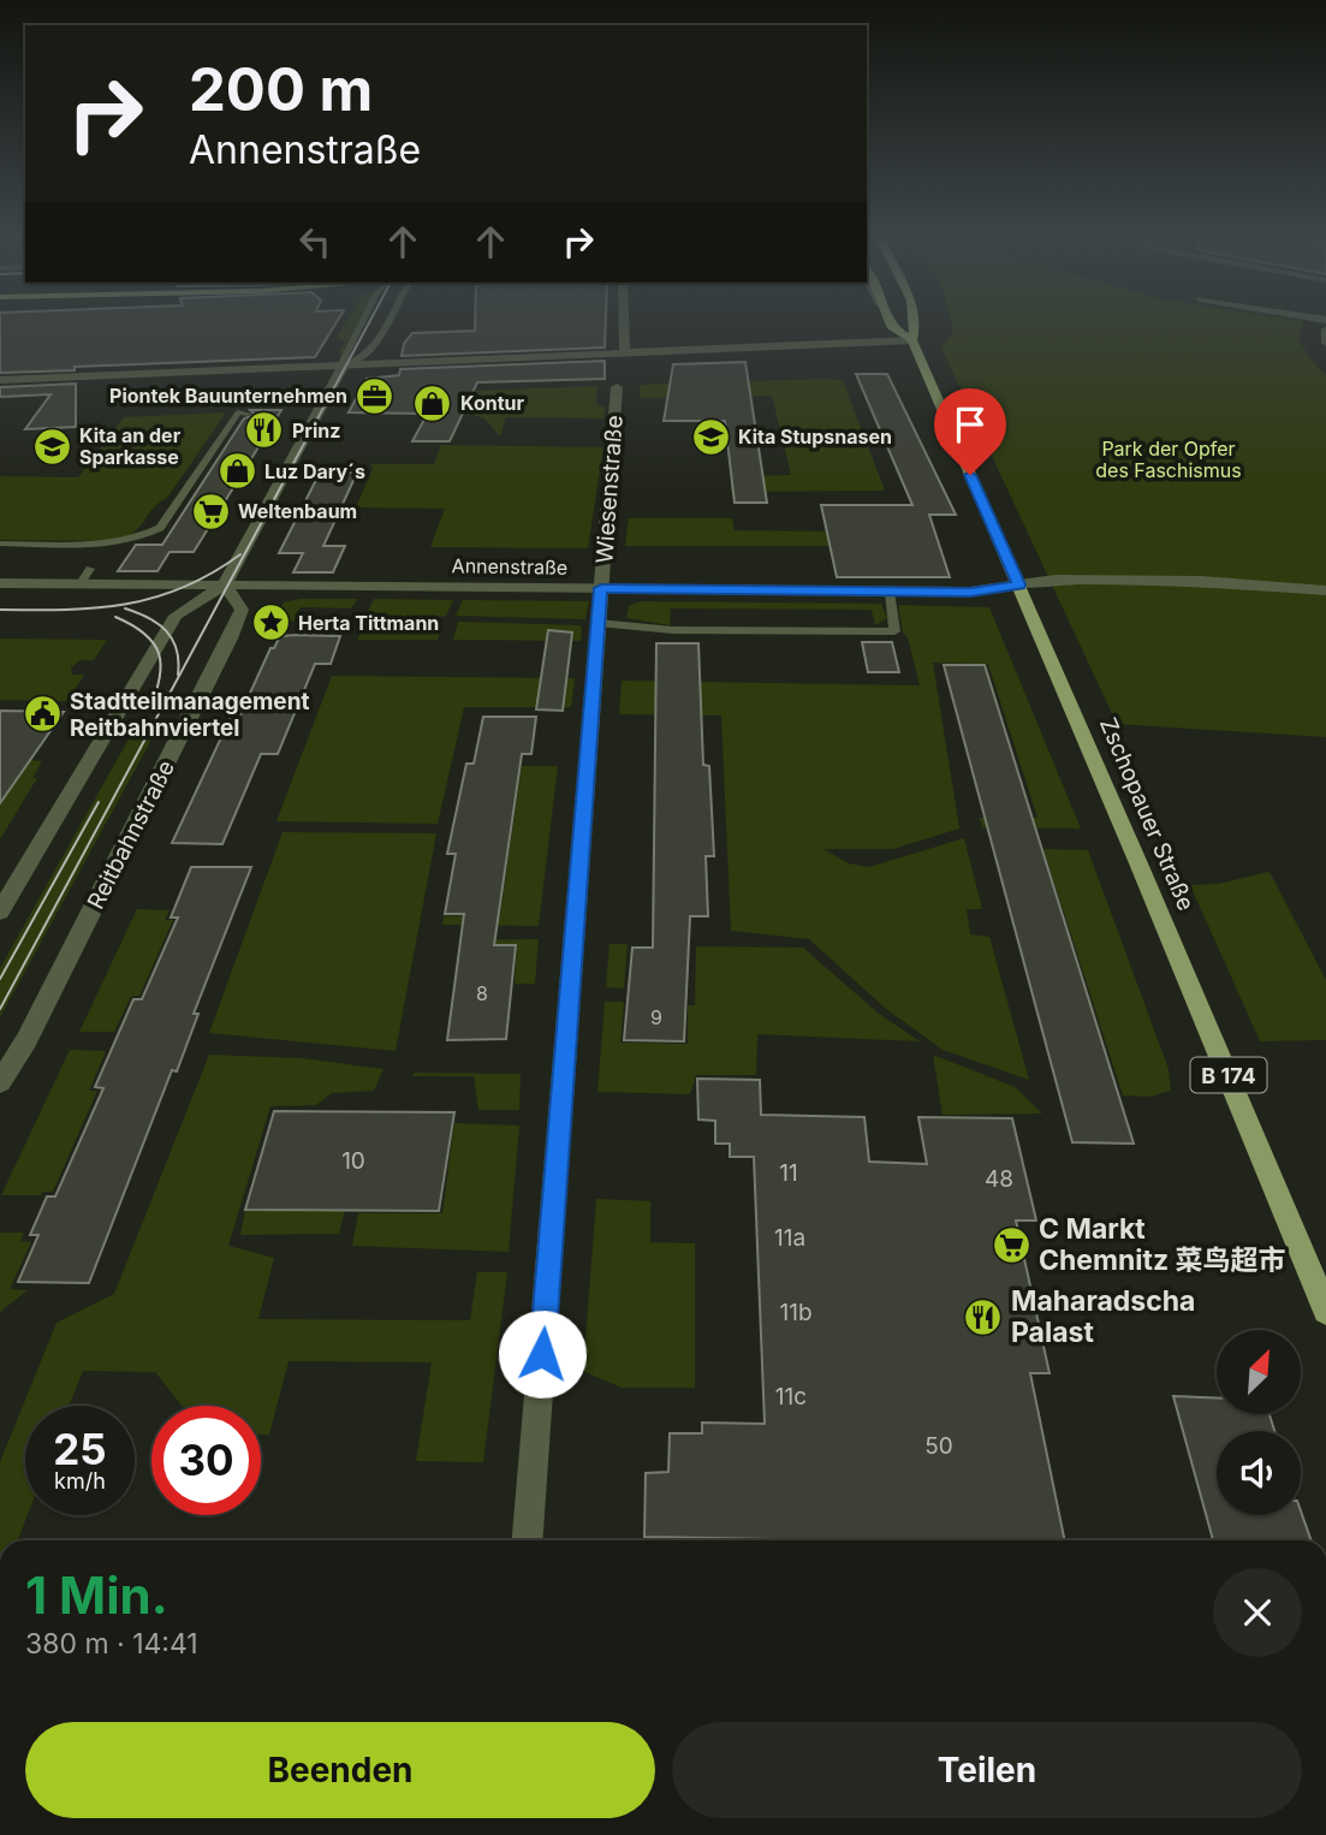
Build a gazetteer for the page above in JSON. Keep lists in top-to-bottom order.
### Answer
{
  "streets": {
    "main road": ["Zschopauer Straße", "B 174"],
    "street": ["Wiesenstraße", "Annenstraße", "Reitbahnstraße"]
  },
  "crossings": [
    ["Wiesenstraße", "Annenstraße"],
    ["Annenstraße", "Zschopauer Straße"],
    ["Annenstraße", "Reitbahnstraße"]
  ],
  "parks": ["Park der Opfer des Faschismus"],
  "places": {
    "office": ["Piontek Bauunternehmen"],
    "shop": ["Kontur", "Luz Dary´s"],
    "restaurant": ["Prinz", "Maharadscha Palast"],
    "school or university": ["Kita Stupsnasen", "Kita an der Sparkasse"],
    "supermarket": ["Weltenbaum", "C Markt Chemnitz 菜鸟超市"],
    "place": ["Herta Tittmann"],
    "public building": ["Stadtteilmanagement Reitbahnviertel"]
  },
  "house_numbers": [
    "8",
    "9",
    "10",
    "11",
    "48",
    "11a",
    "11b",
    "11c",
    "50"
  ],
  "north": "top right",
  "page": {
    "turn": ["200 m", "Annenstraße"],
    "speed": "25 km/h",
    "limit": "30",
    "heading": ["1 Min.", "380 m · 14:41"],
    "buttons": ["Beenden", "Teilen"]
  }
}
